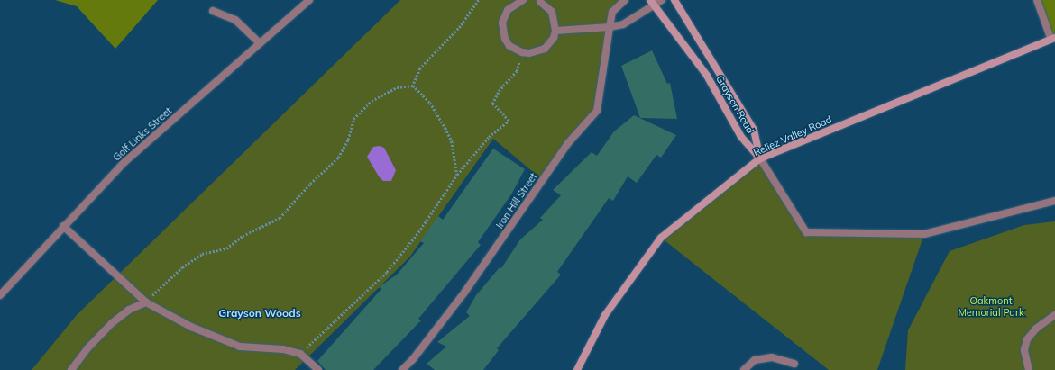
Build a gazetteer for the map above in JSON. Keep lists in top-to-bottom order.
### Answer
{
  "streets": {
    "main road": ["Grayson Road", "Reliez Valley Road"],
    "street": ["Golf Links Street", "Iron Hill Street"]
  },
  "crossings": [
    ["Grayson Road", "Reliez Valley Road"]
  ],
  "districts": ["Grayson Woods"],
  "parks": ["Oakmont Memorial Park"]
}
